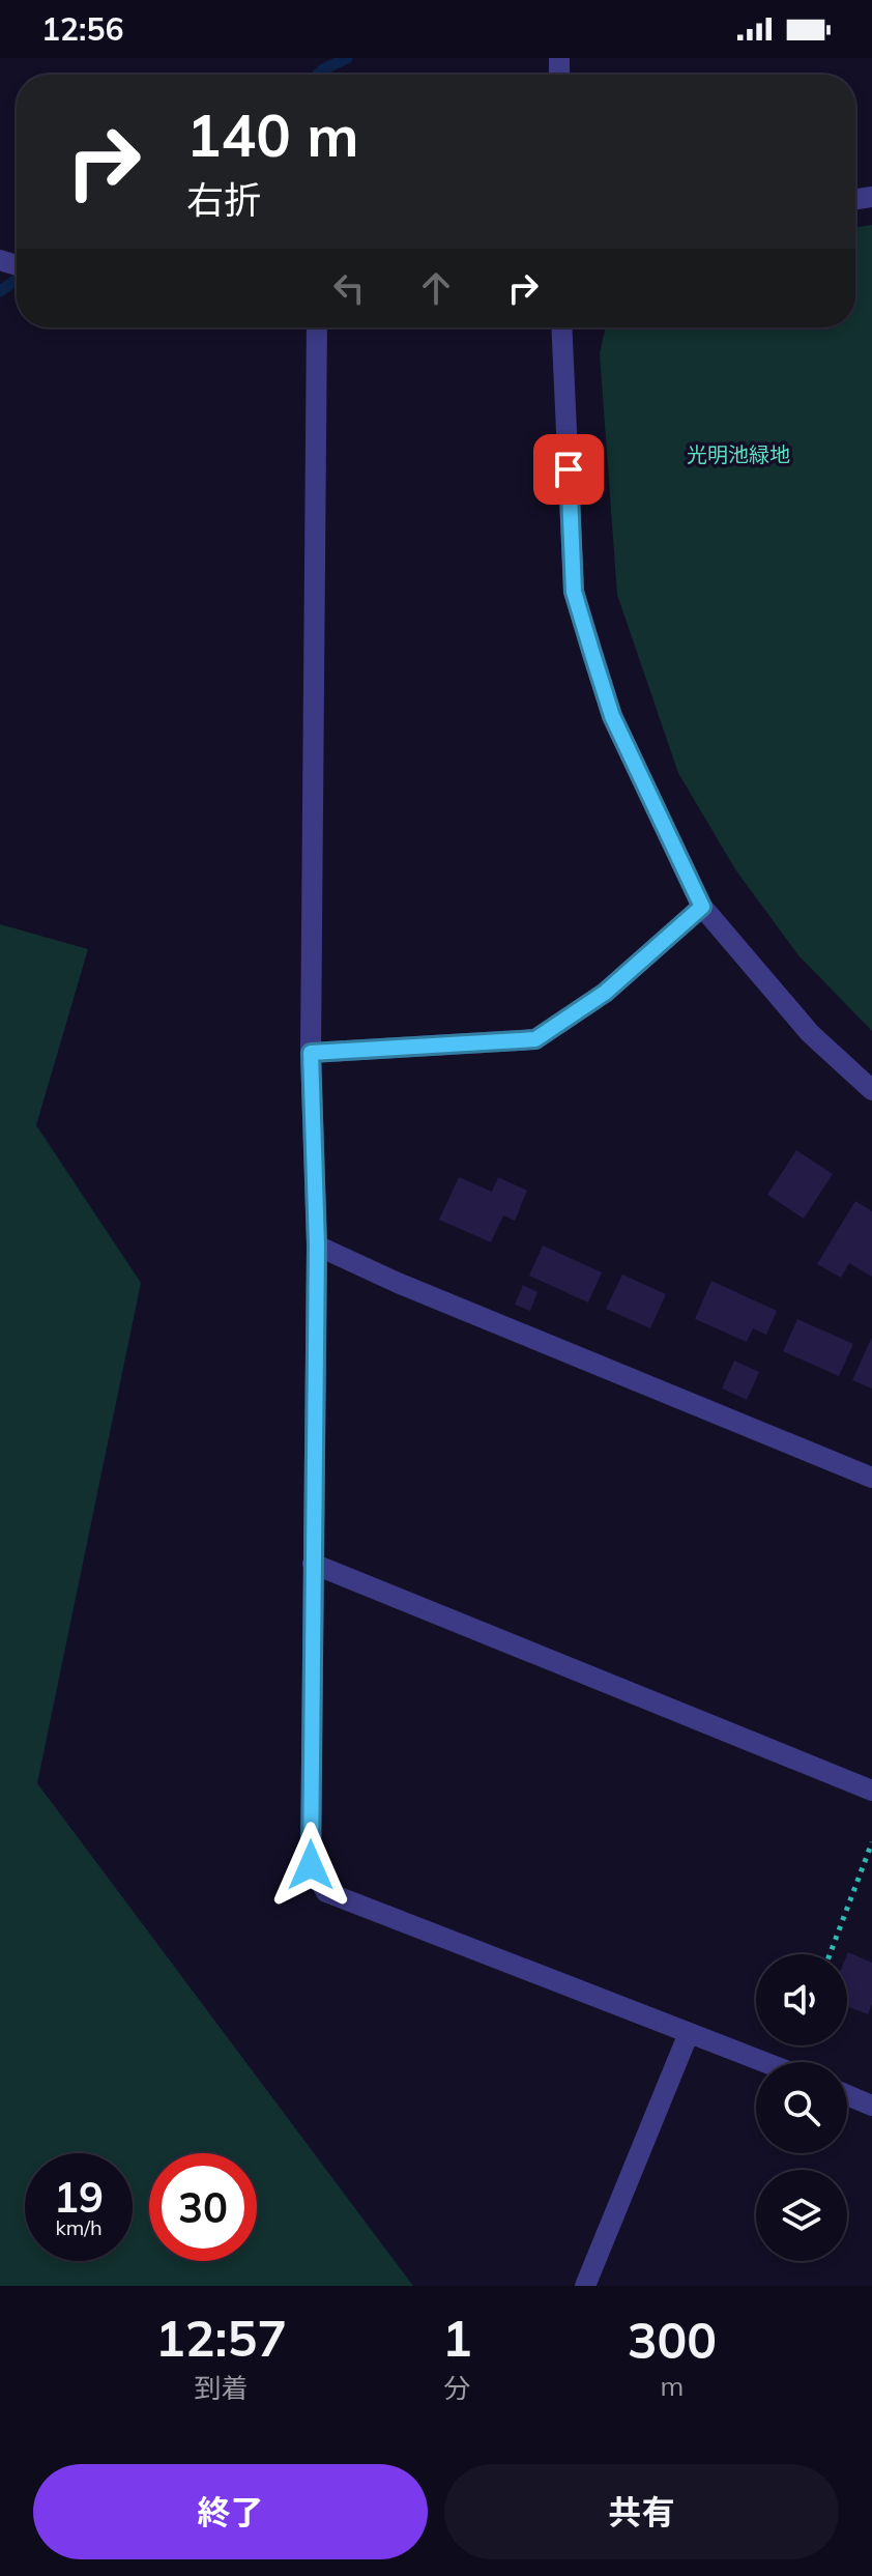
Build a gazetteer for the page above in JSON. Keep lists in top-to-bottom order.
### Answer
{
  "parks": ["光明池緑地"],
  "page": {
    "status": "12:56",
    "turn": ["140 m", "右折"],
    "speed": "19 km/h",
    "limit": "30",
    "eta": [
      "12:57",
      "到着",
      "1",
      "分",
      "300",
      "m"
    ],
    "buttons": ["終了", "共有"]
  }
}
